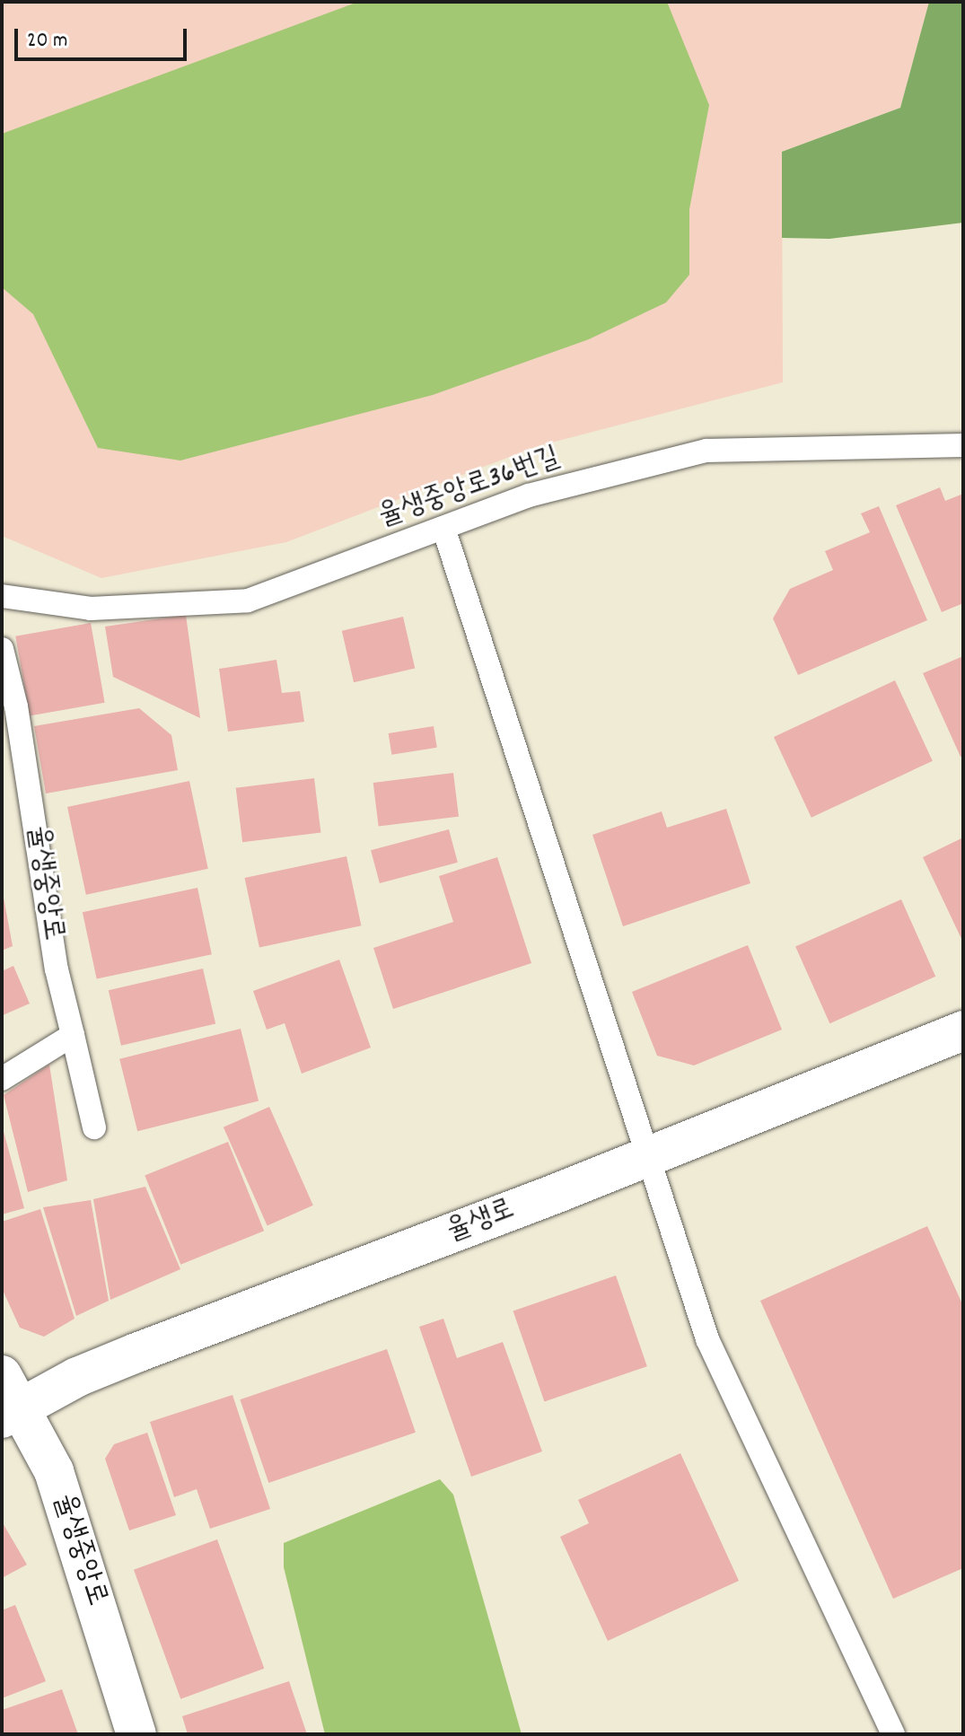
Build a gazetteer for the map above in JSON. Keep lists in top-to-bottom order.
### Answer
{
  "streets": {
    "street": ["율생중앙로", "율생로"],
    "lane": ["율생중앙로36번길"]
  },
  "crossings": [
    ["율생중앙로", "율생로"]
  ],
  "scale_bar": "20 m"
}
